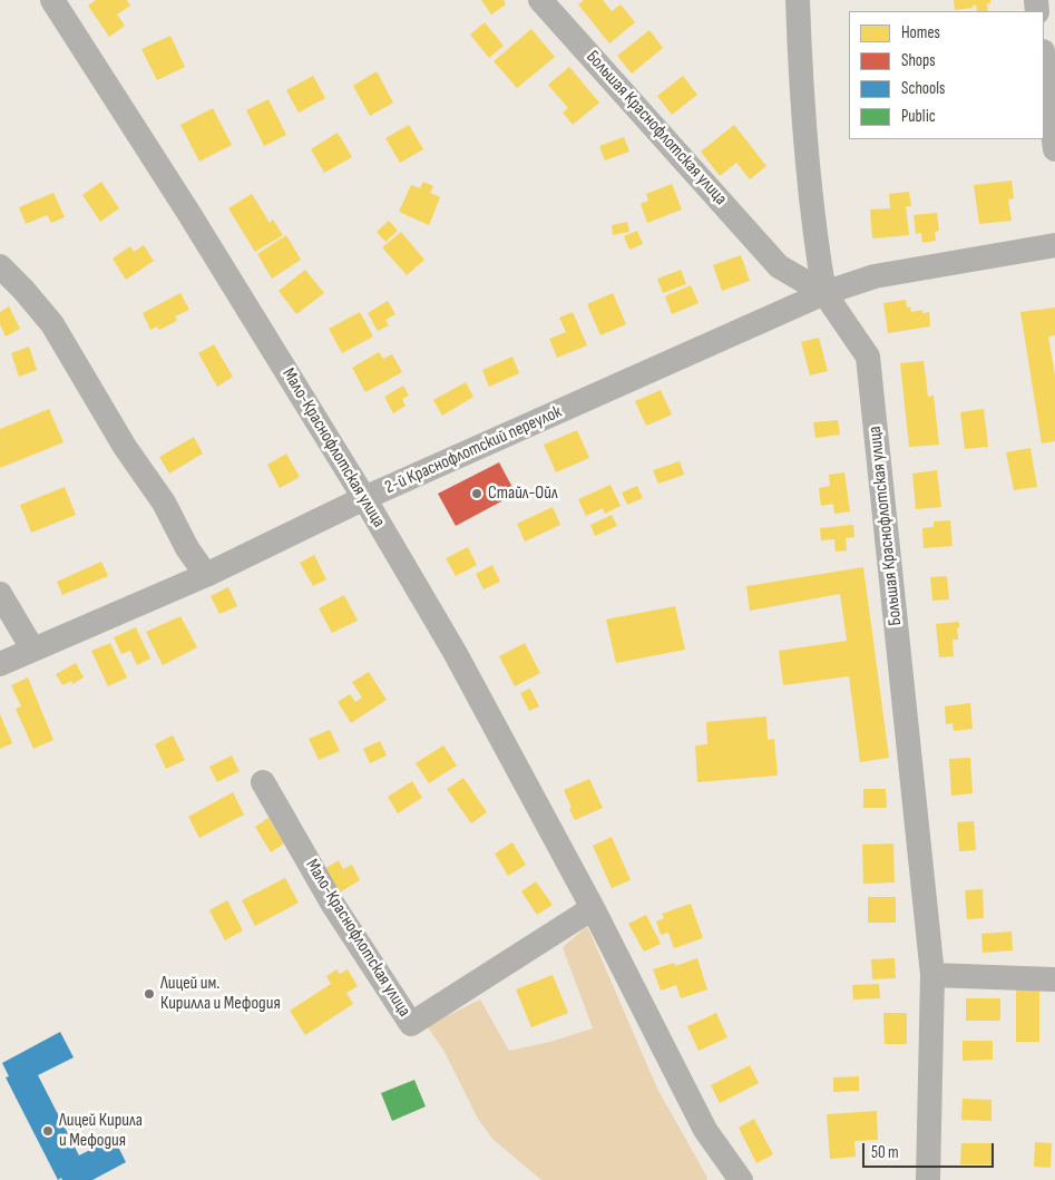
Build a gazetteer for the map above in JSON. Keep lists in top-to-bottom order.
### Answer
{
  "streets": {
    "street": ["Большая Краснофлотская улица", "Мало-Краснофлотская улица", "2-й Краснофлотский переулок"]
  },
  "crossings": [
    ["Большая Краснофлотская улица", "2-й Краснофлотский переулок"],
    ["Мало-Краснофлотская улица", "2-й Краснофлотский переулок"]
  ],
  "places": ["Стайл-Ойл", "Лицей им. Кирилла и Мефодия", "Лицей Кирила и Мефодия"],
  "legend": [
    "Homes",
    "Shops",
    "Schools",
    "Public"
  ],
  "scale_bar": "50 m"
}
